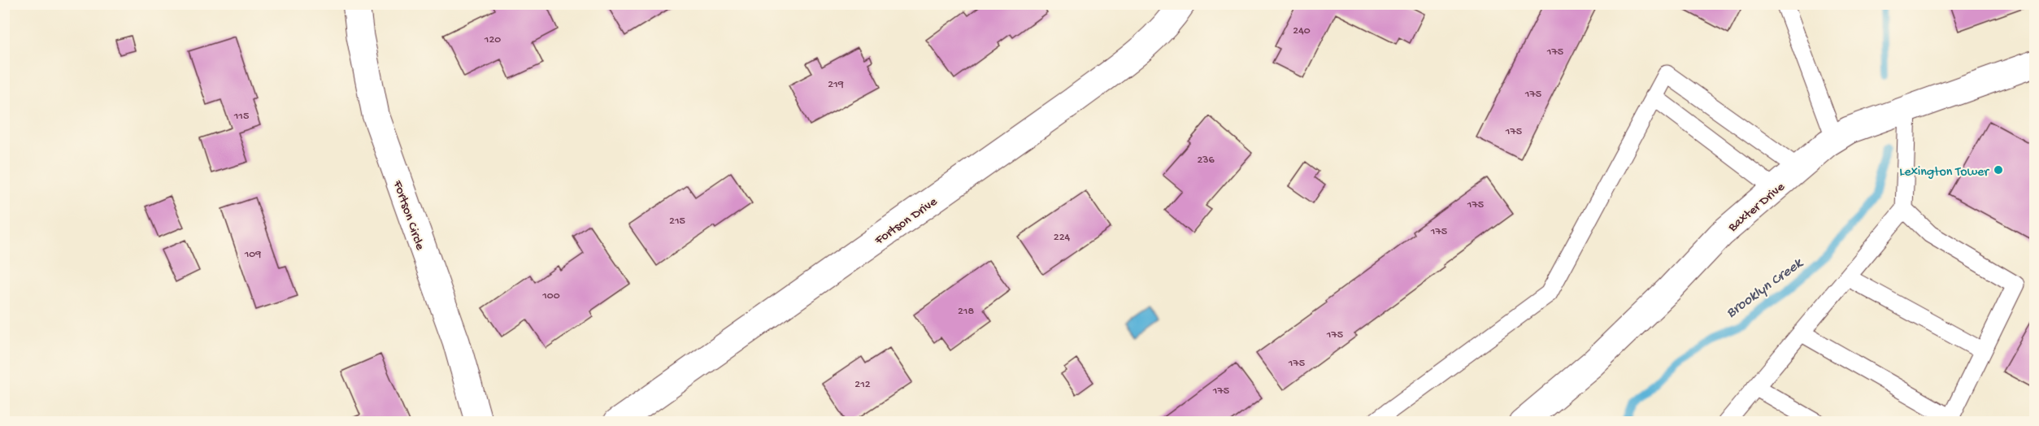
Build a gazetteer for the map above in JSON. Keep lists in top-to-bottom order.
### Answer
{
  "streets": {
    "street": ["Baxter Drive", "Fortson Circle", "Fortson Drive"]
  },
  "water": ["Brooklyn Creek"],
  "places": ["Lexington Tower"],
  "house_numbers": [
    "240",
    "120",
    "175",
    "219",
    "175",
    "115",
    "175",
    "236",
    "175",
    "215",
    "175",
    "224",
    "109",
    "100",
    "218",
    "175",
    "175",
    "212",
    "175"
  ]
}
